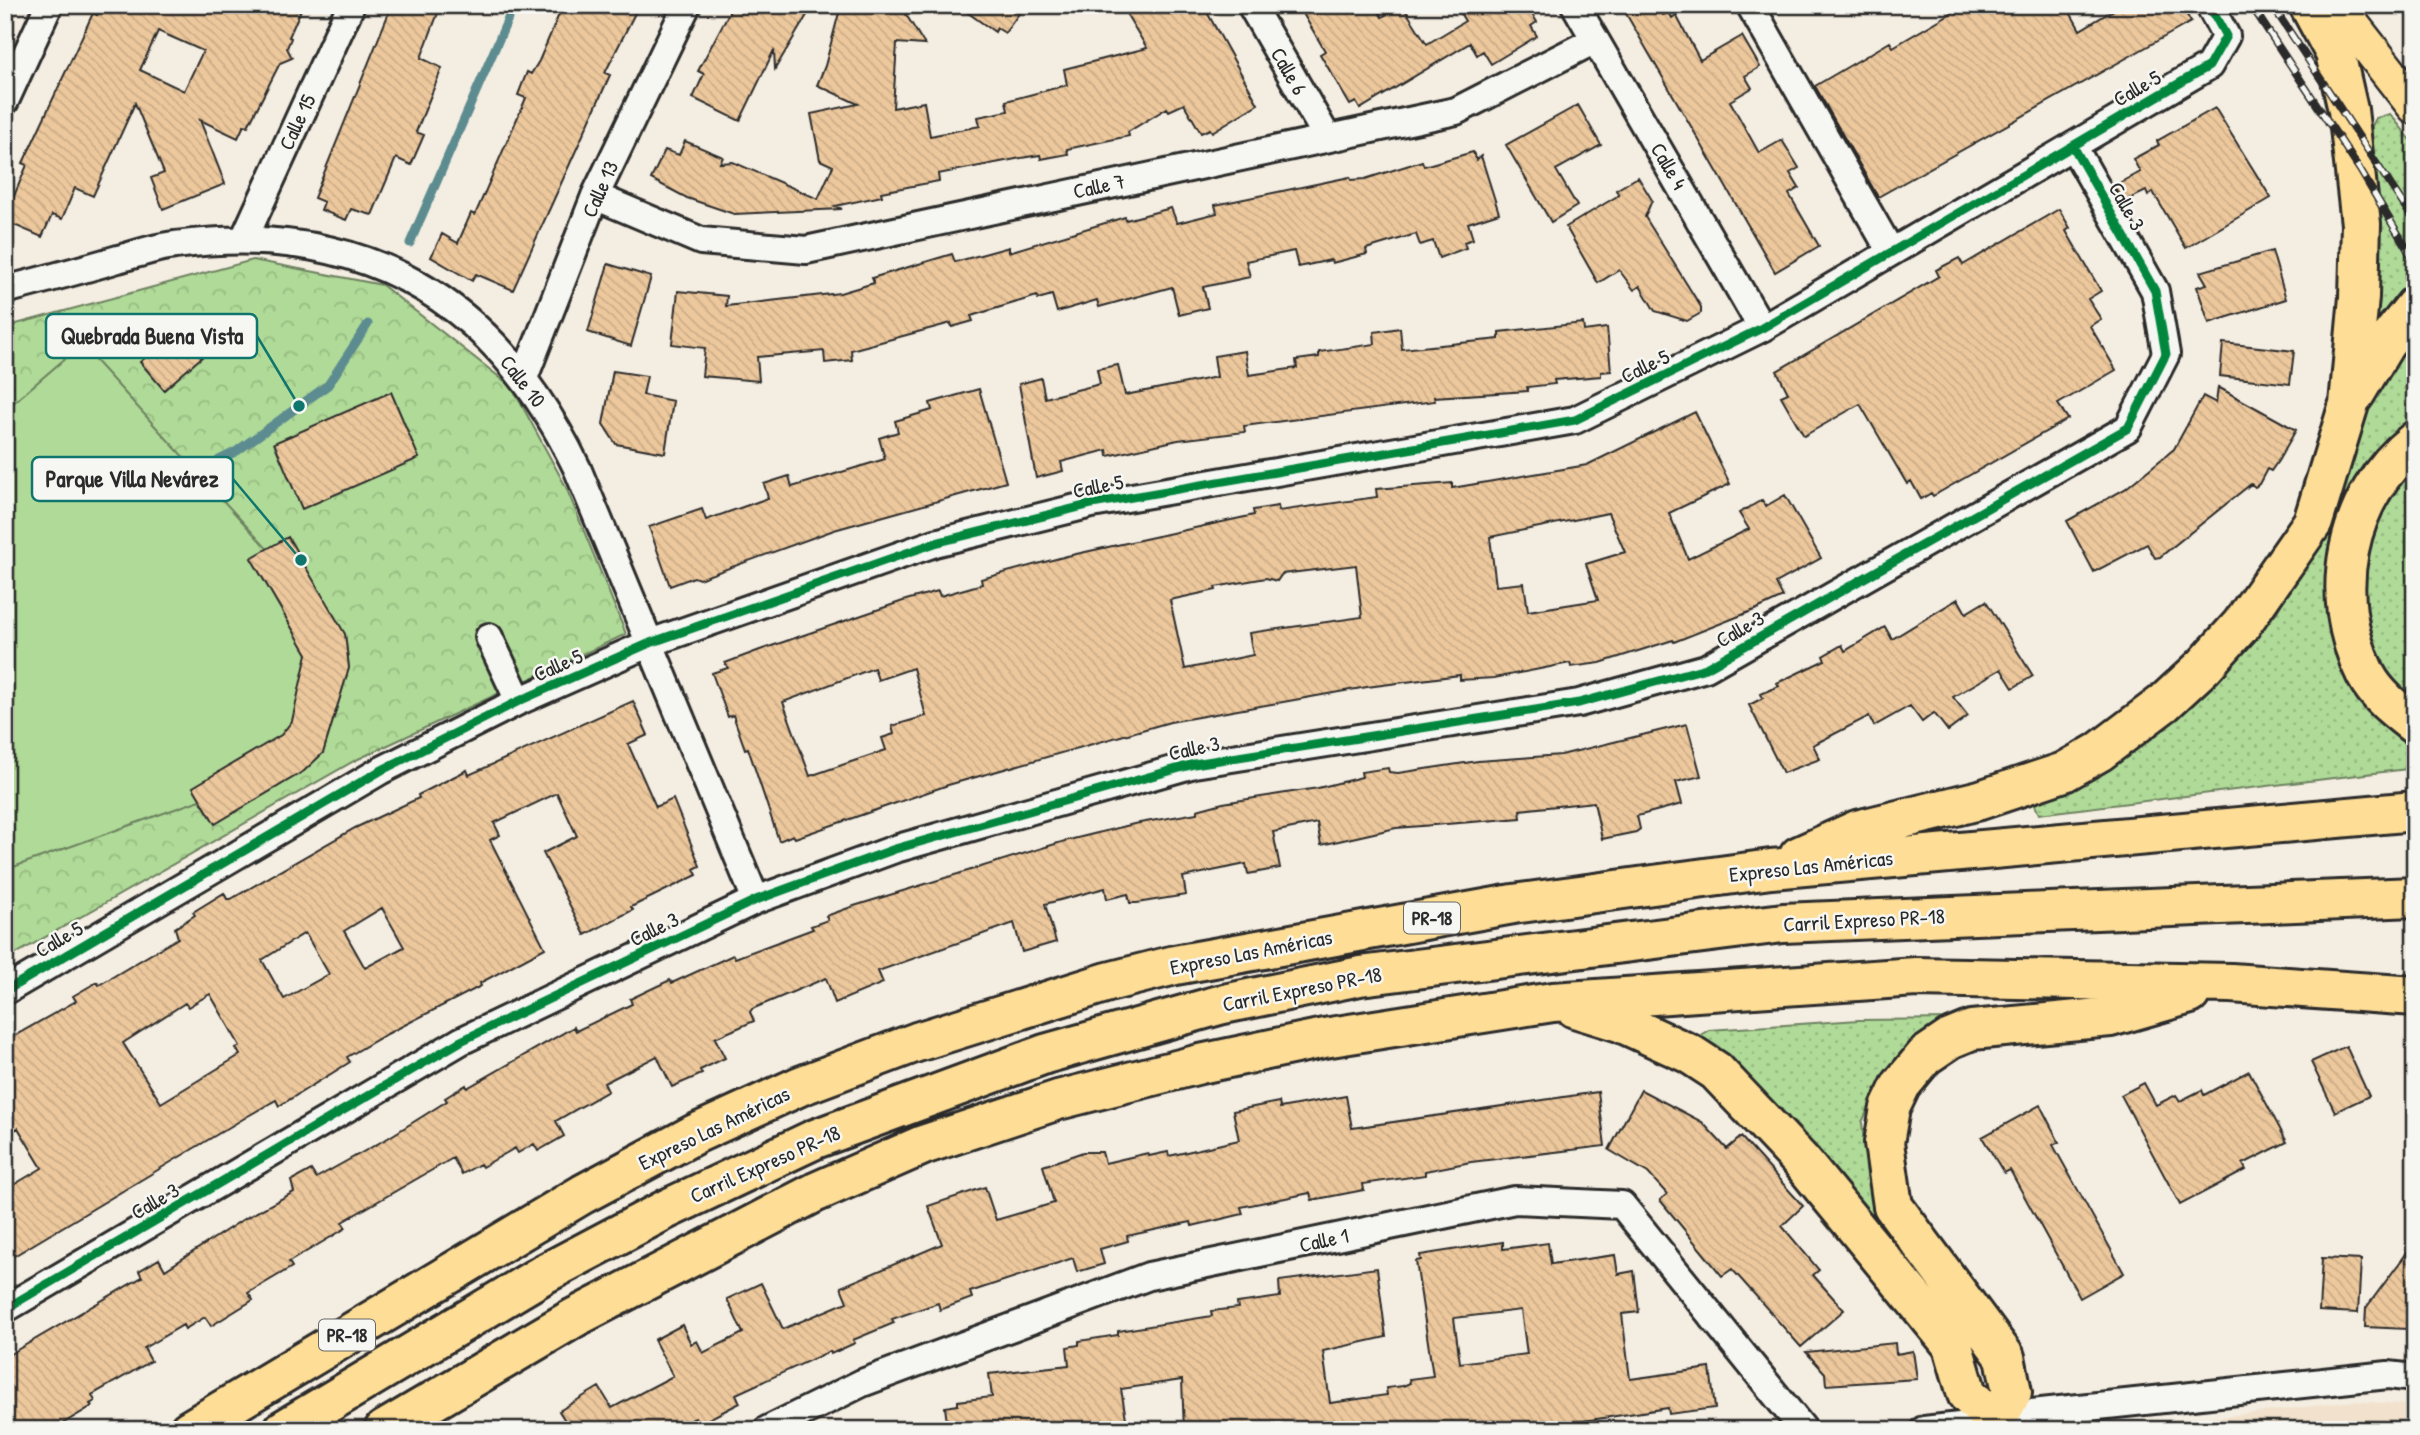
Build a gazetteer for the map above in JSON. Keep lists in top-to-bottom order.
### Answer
{
  "streets": {
    "highway": ["Expreso Las Américas", "PR-18", "Carril Expreso PR-18"],
    "street": [
      "Calle 6",
      "Calle 5",
      "Calle 15",
      "Calle 4",
      "Calle 7",
      "Calle 13",
      "Calle 3",
      "Calle 10",
      "Calle 1"
    ]
  },
  "crossings": [
    ["Calle 6", "Calle 7"],
    ["Calle 5", "Calle 4"],
    ["Calle 5", "Calle 3"],
    ["Calle 5", "Calle 10"],
    ["Calle 15", "Calle 10"],
    ["Calle 4", "Calle 7"],
    ["Calle 7", "Calle 13"],
    ["Calle 13", "Calle 10"],
    ["Calle 3", "Calle 10"]
  ],
  "places": ["Quebrada Buena Vista", "Parque Villa Nevárez"]
}
